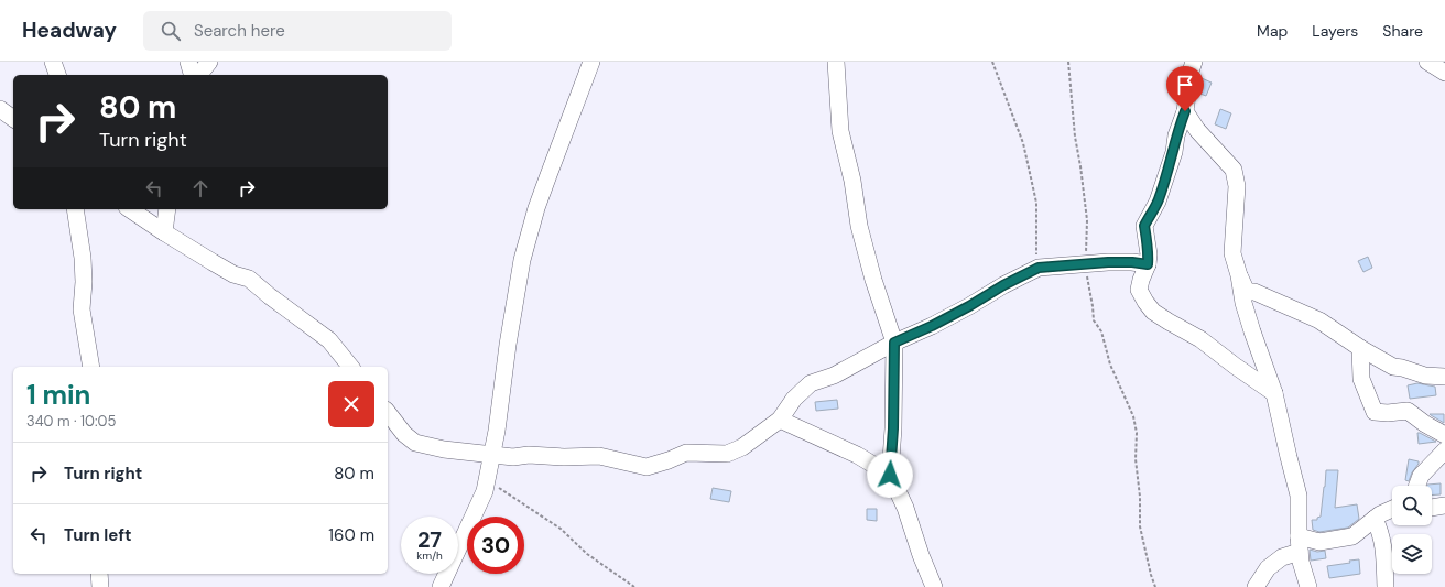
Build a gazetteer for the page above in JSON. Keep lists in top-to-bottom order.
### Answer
{
  "page": {
    "header": "Headway",
    "search": "Search here",
    "nav": ["Map", "Layers", "Share"],
    "turn": ["80 m", "Turn right"],
    "heading": ["1 min", "340 m · 10:05"],
    "list": [
      {
        "name": "Turn right",
        "value": "80 m"
      },
      {
        "name": "Turn left",
        "value": "160 m"
      }
    ],
    "speed": "27 km/h",
    "limit": "30"
  }
}
